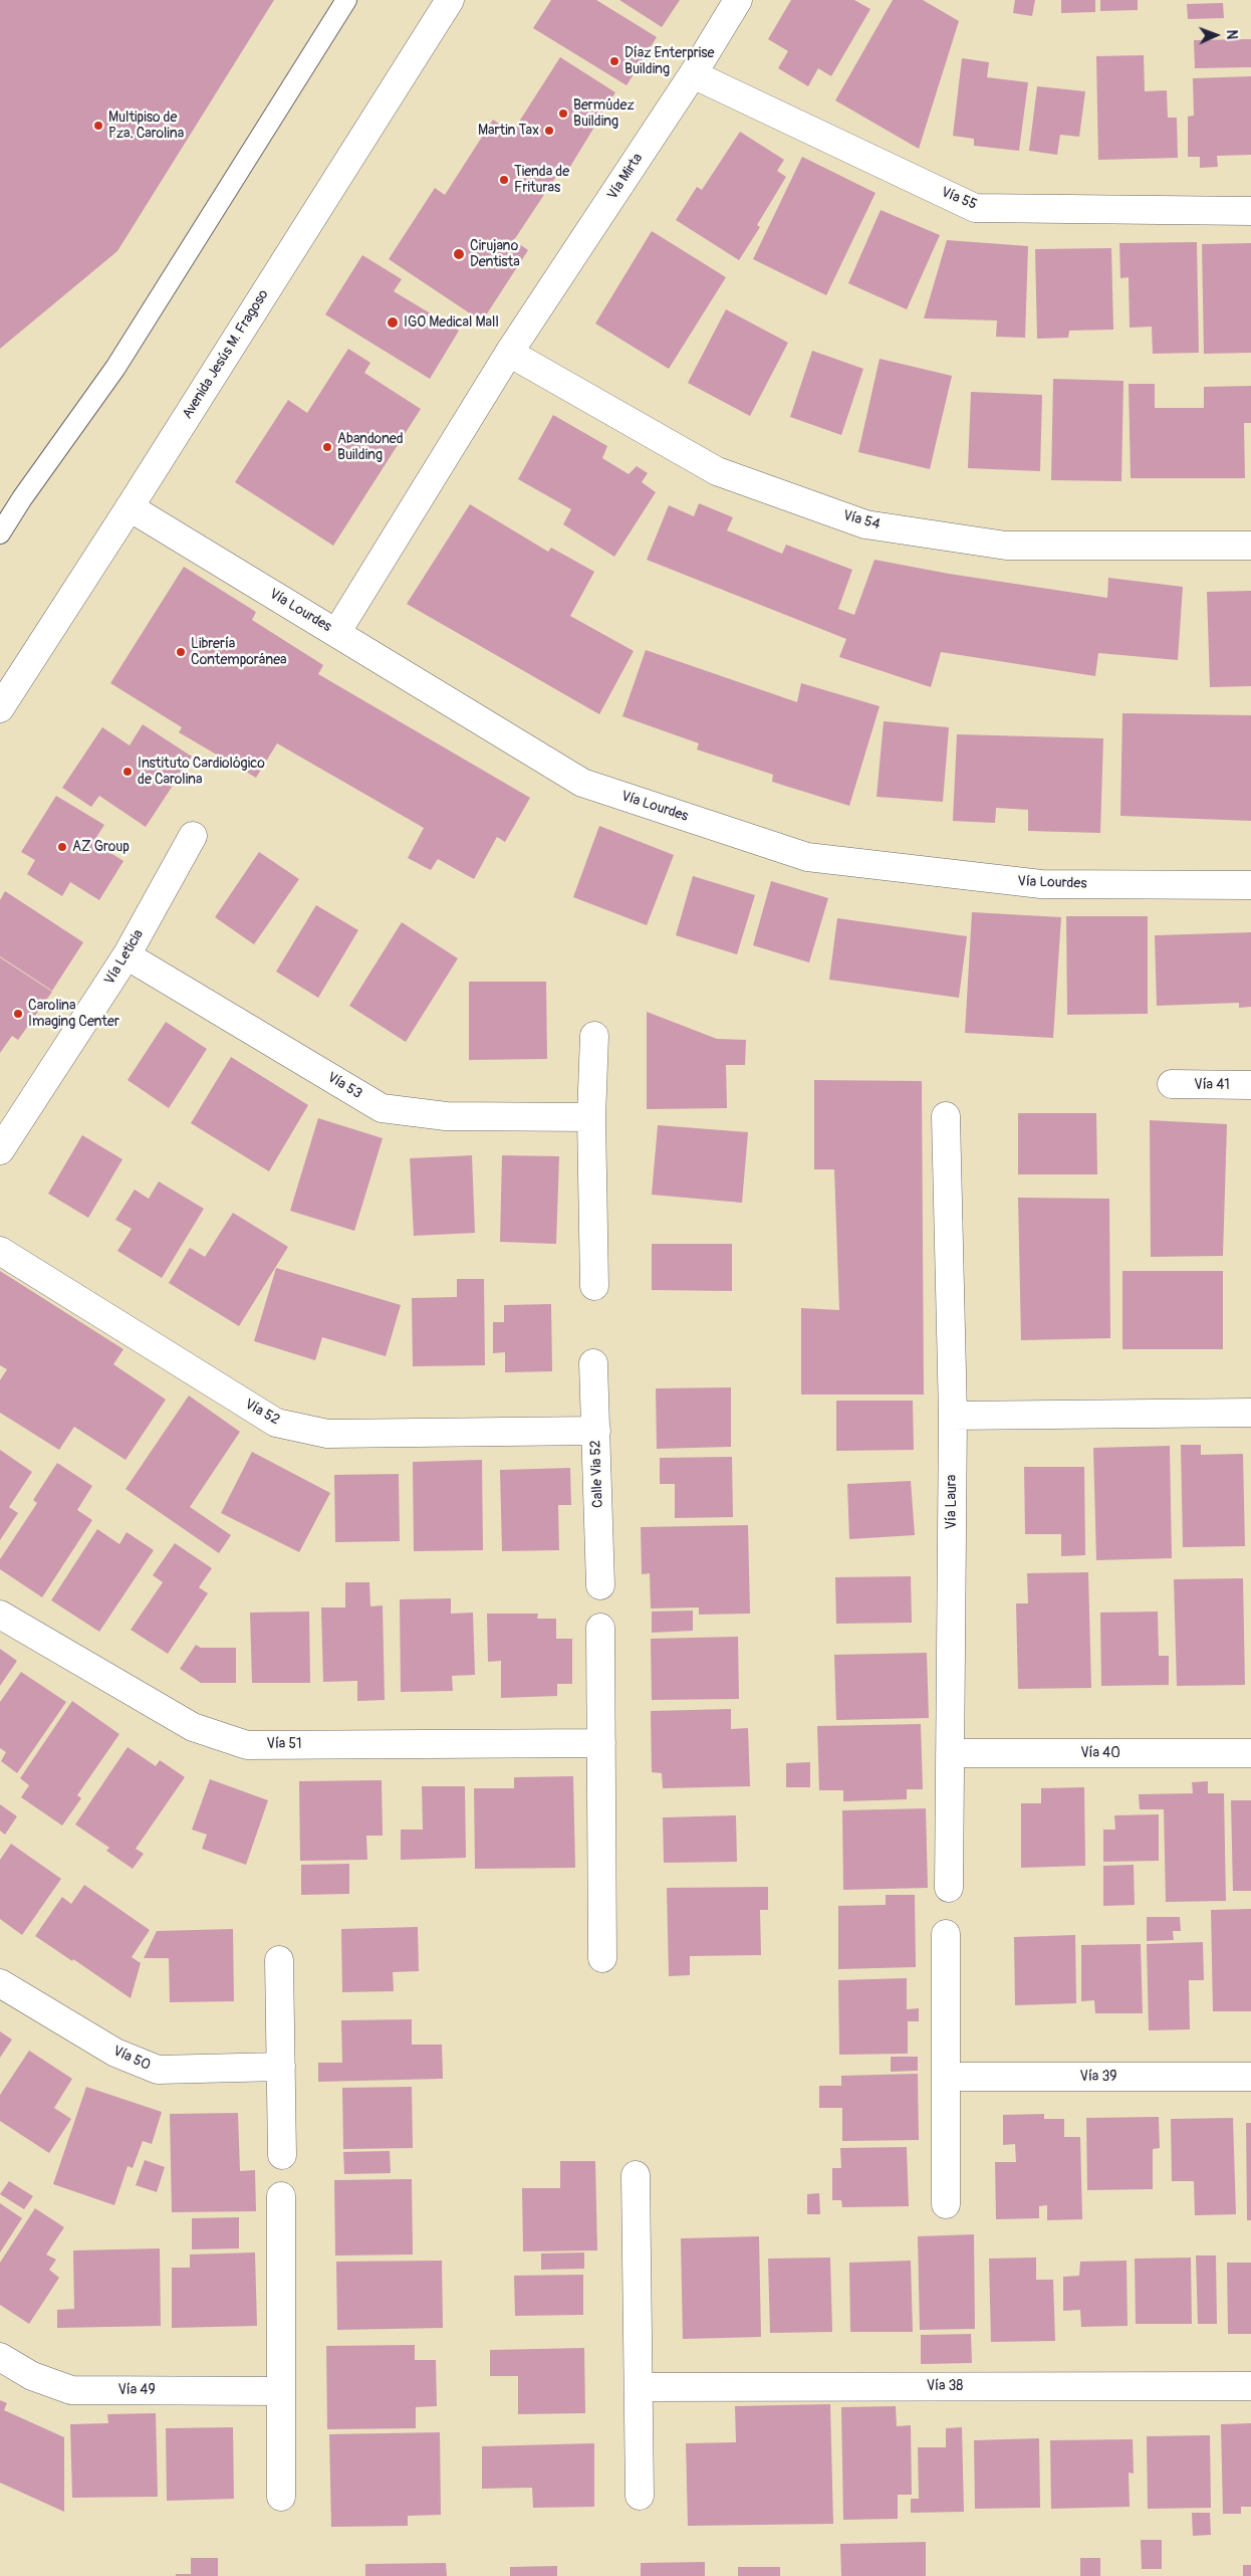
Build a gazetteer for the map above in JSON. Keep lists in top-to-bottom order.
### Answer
{
  "streets": {
    "street": [
      "Vía Mirta",
      "Vía 55",
      "Avenida Jesús M. Fragoso",
      "Vía 54",
      "Vía Lourdes",
      "Vía Leticia",
      "Vía 41",
      "Vía 53",
      "Vía 52",
      "Calle Via 52",
      "Vía Laura",
      "Vía 51",
      "Vía 40",
      "Vía 50",
      "Vía 39",
      "Vía 38",
      "Vía 49"
    ]
  },
  "crossings": [
    ["Vía Mirta", "Vía 55"],
    ["Vía Mirta", "Vía 54"],
    ["Vía Mirta", "Vía Lourdes"],
    ["Avenida Jesús M. Fragoso", "Vía Lourdes"],
    ["Vía Leticia", "Vía 53"],
    ["Vía 52", "Calle Via 52"],
    ["Vía Laura", "Vía 40"]
  ],
  "places": [
    "Díaz Enterprise Building",
    "Bermúdez Building",
    "Multipiso de Pza. Carolina",
    "Martin Tax",
    "Tienda de Frituras",
    "Cirujano Dentista",
    "IGO Medical Mall",
    "Abandoned Building",
    "Librería Contemporánea",
    "Instituto Cardiológico de Carolina",
    "AZ Group",
    "Carolina Imaging Center"
  ],
  "north": "right"
}
